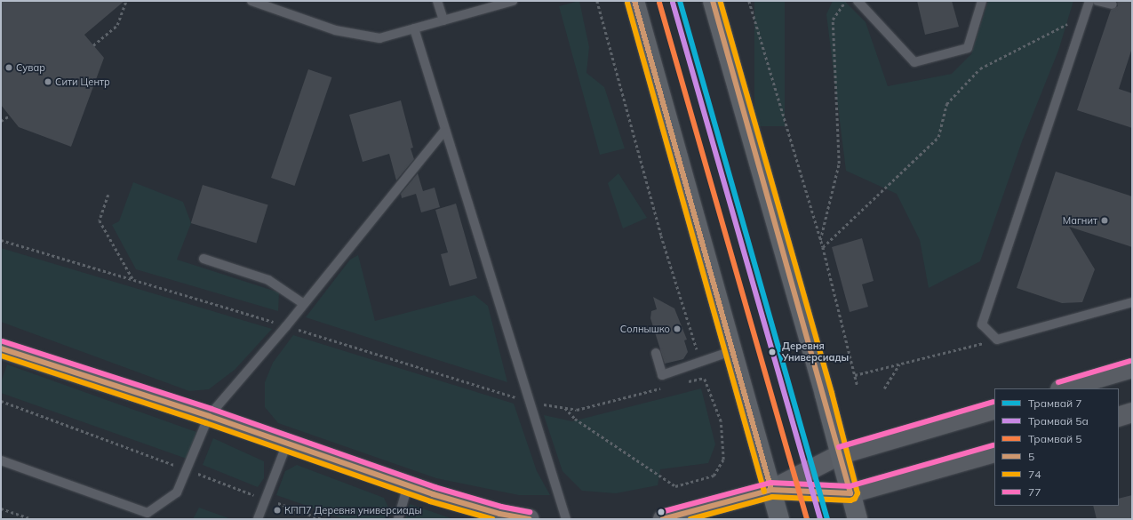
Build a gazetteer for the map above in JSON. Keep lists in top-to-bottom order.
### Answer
{
  "places": [
    "Сувар",
    "Сити Центр",
    "Магнит",
    "Солнышко",
    "Деревня Универсиады",
    "КПП7 Деревня универсиады"
  ],
  "lines": [
    "tram line 7",
    "transit line 5",
    "transit line 74",
    "tram line 5а",
    "tram line 5",
    "transit line 77"
  ],
  "legend": [
    "Трамвай 7",
    "Трамвай 5а",
    "Трамвай 5",
    "5",
    "74",
    "77"
  ]
}
